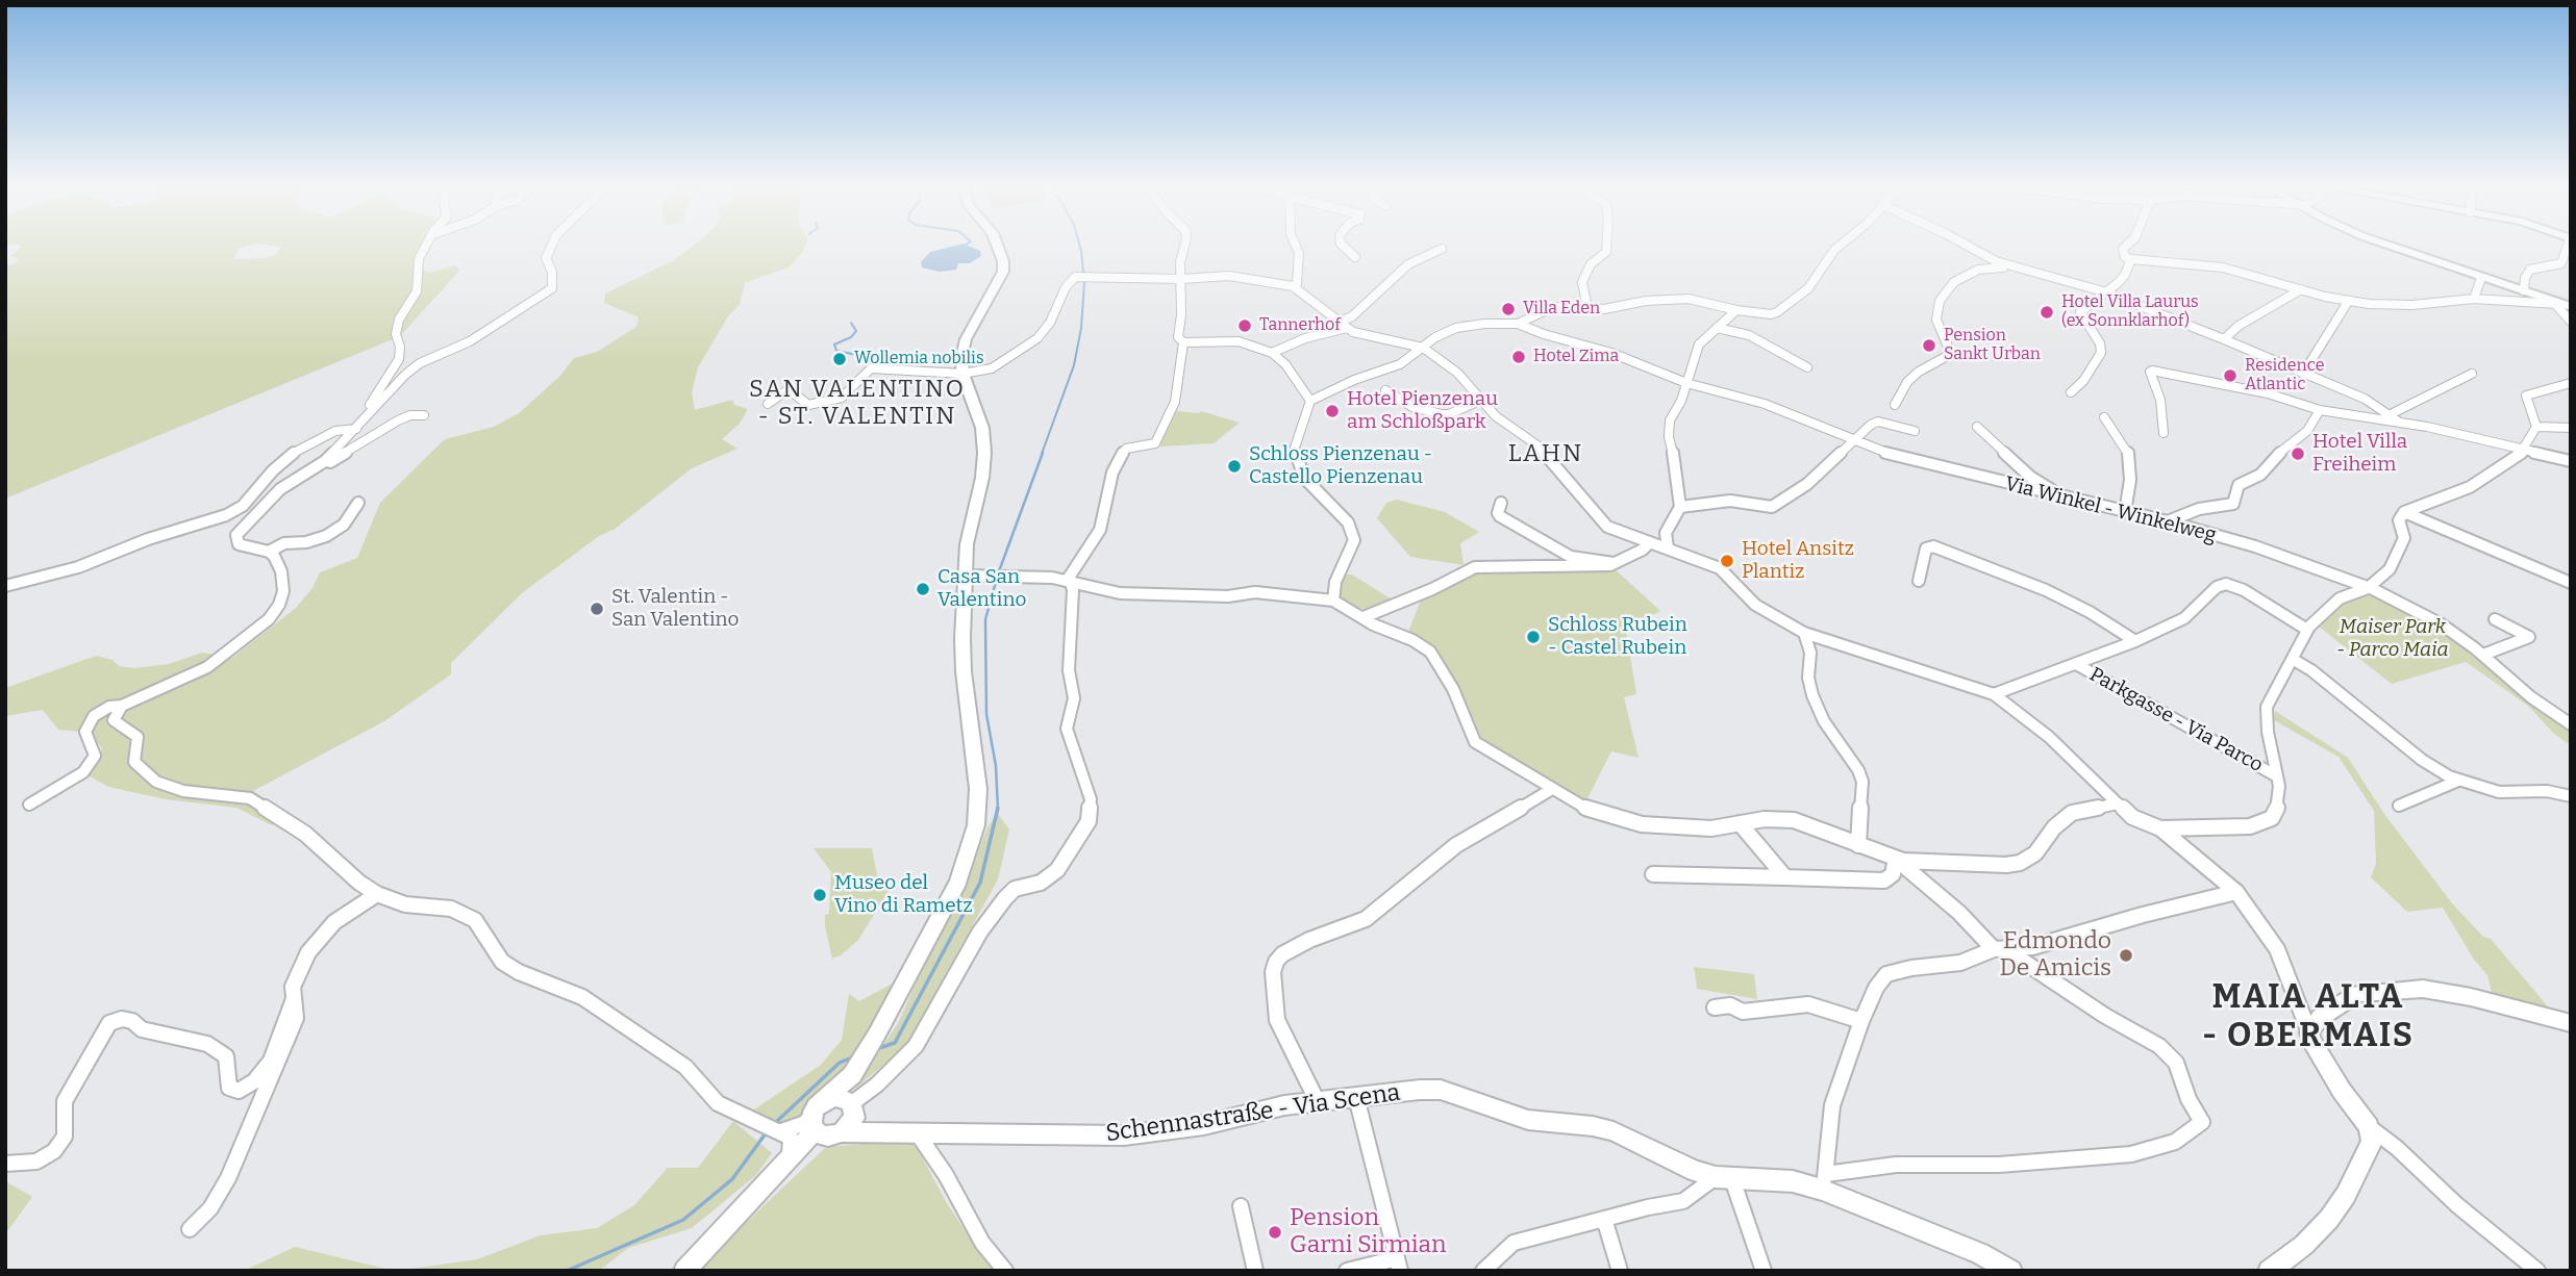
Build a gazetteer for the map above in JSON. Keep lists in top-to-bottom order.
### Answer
{
  "streets": {
    "street": ["Via Winkel - Winkelweg", "Parkgasse - Via Parco", "Schennastraße - Via Scena"]
  },
  "districts": ["SAN VALENTINO - ST. VALENTIN", "LAHN", "MAIA ALTA - OBERMAIS"],
  "parks": ["Maiser Park - Parco Maia"],
  "places": [
    "Villa Eden",
    "Hotel Villa Laurus (ex Sonnklarhof)",
    "Tannerhof",
    "Pension Sankt Urban",
    "Hotel Zima",
    "Wollemia nobilis",
    "Residence Atlantic",
    "Hotel Pienzenau am Schloßpark",
    "Hotel Villa Freiheim",
    "Schloss Pienzenau - Castello Pienzenau",
    "Hotel Ansitz Plantiz",
    "Casa San Valentino",
    "St. Valentin - San Valentino",
    "Schloss Rubein - Castel Rubein",
    "Museo del Vino di Rametz",
    "Edmondo De Amicis",
    "Pension Garni Sirmian"
  ]
}
